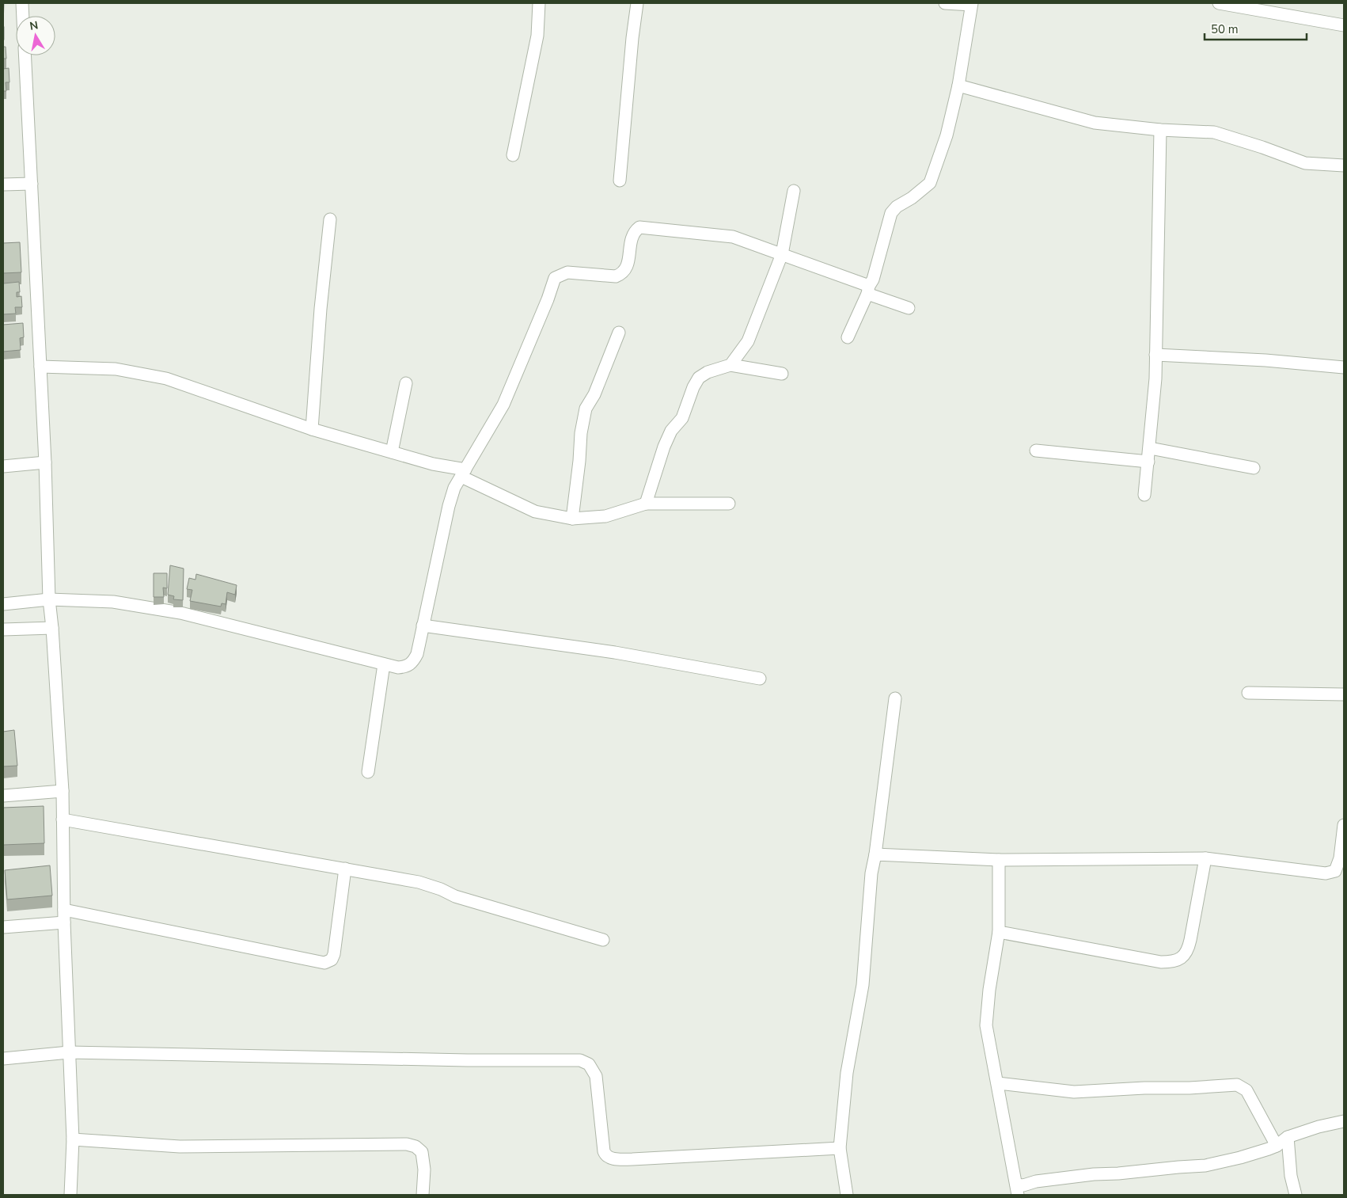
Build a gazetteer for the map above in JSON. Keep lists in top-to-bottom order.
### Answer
{
  "scale_bar": "50 m",
  "north": "top"
}
